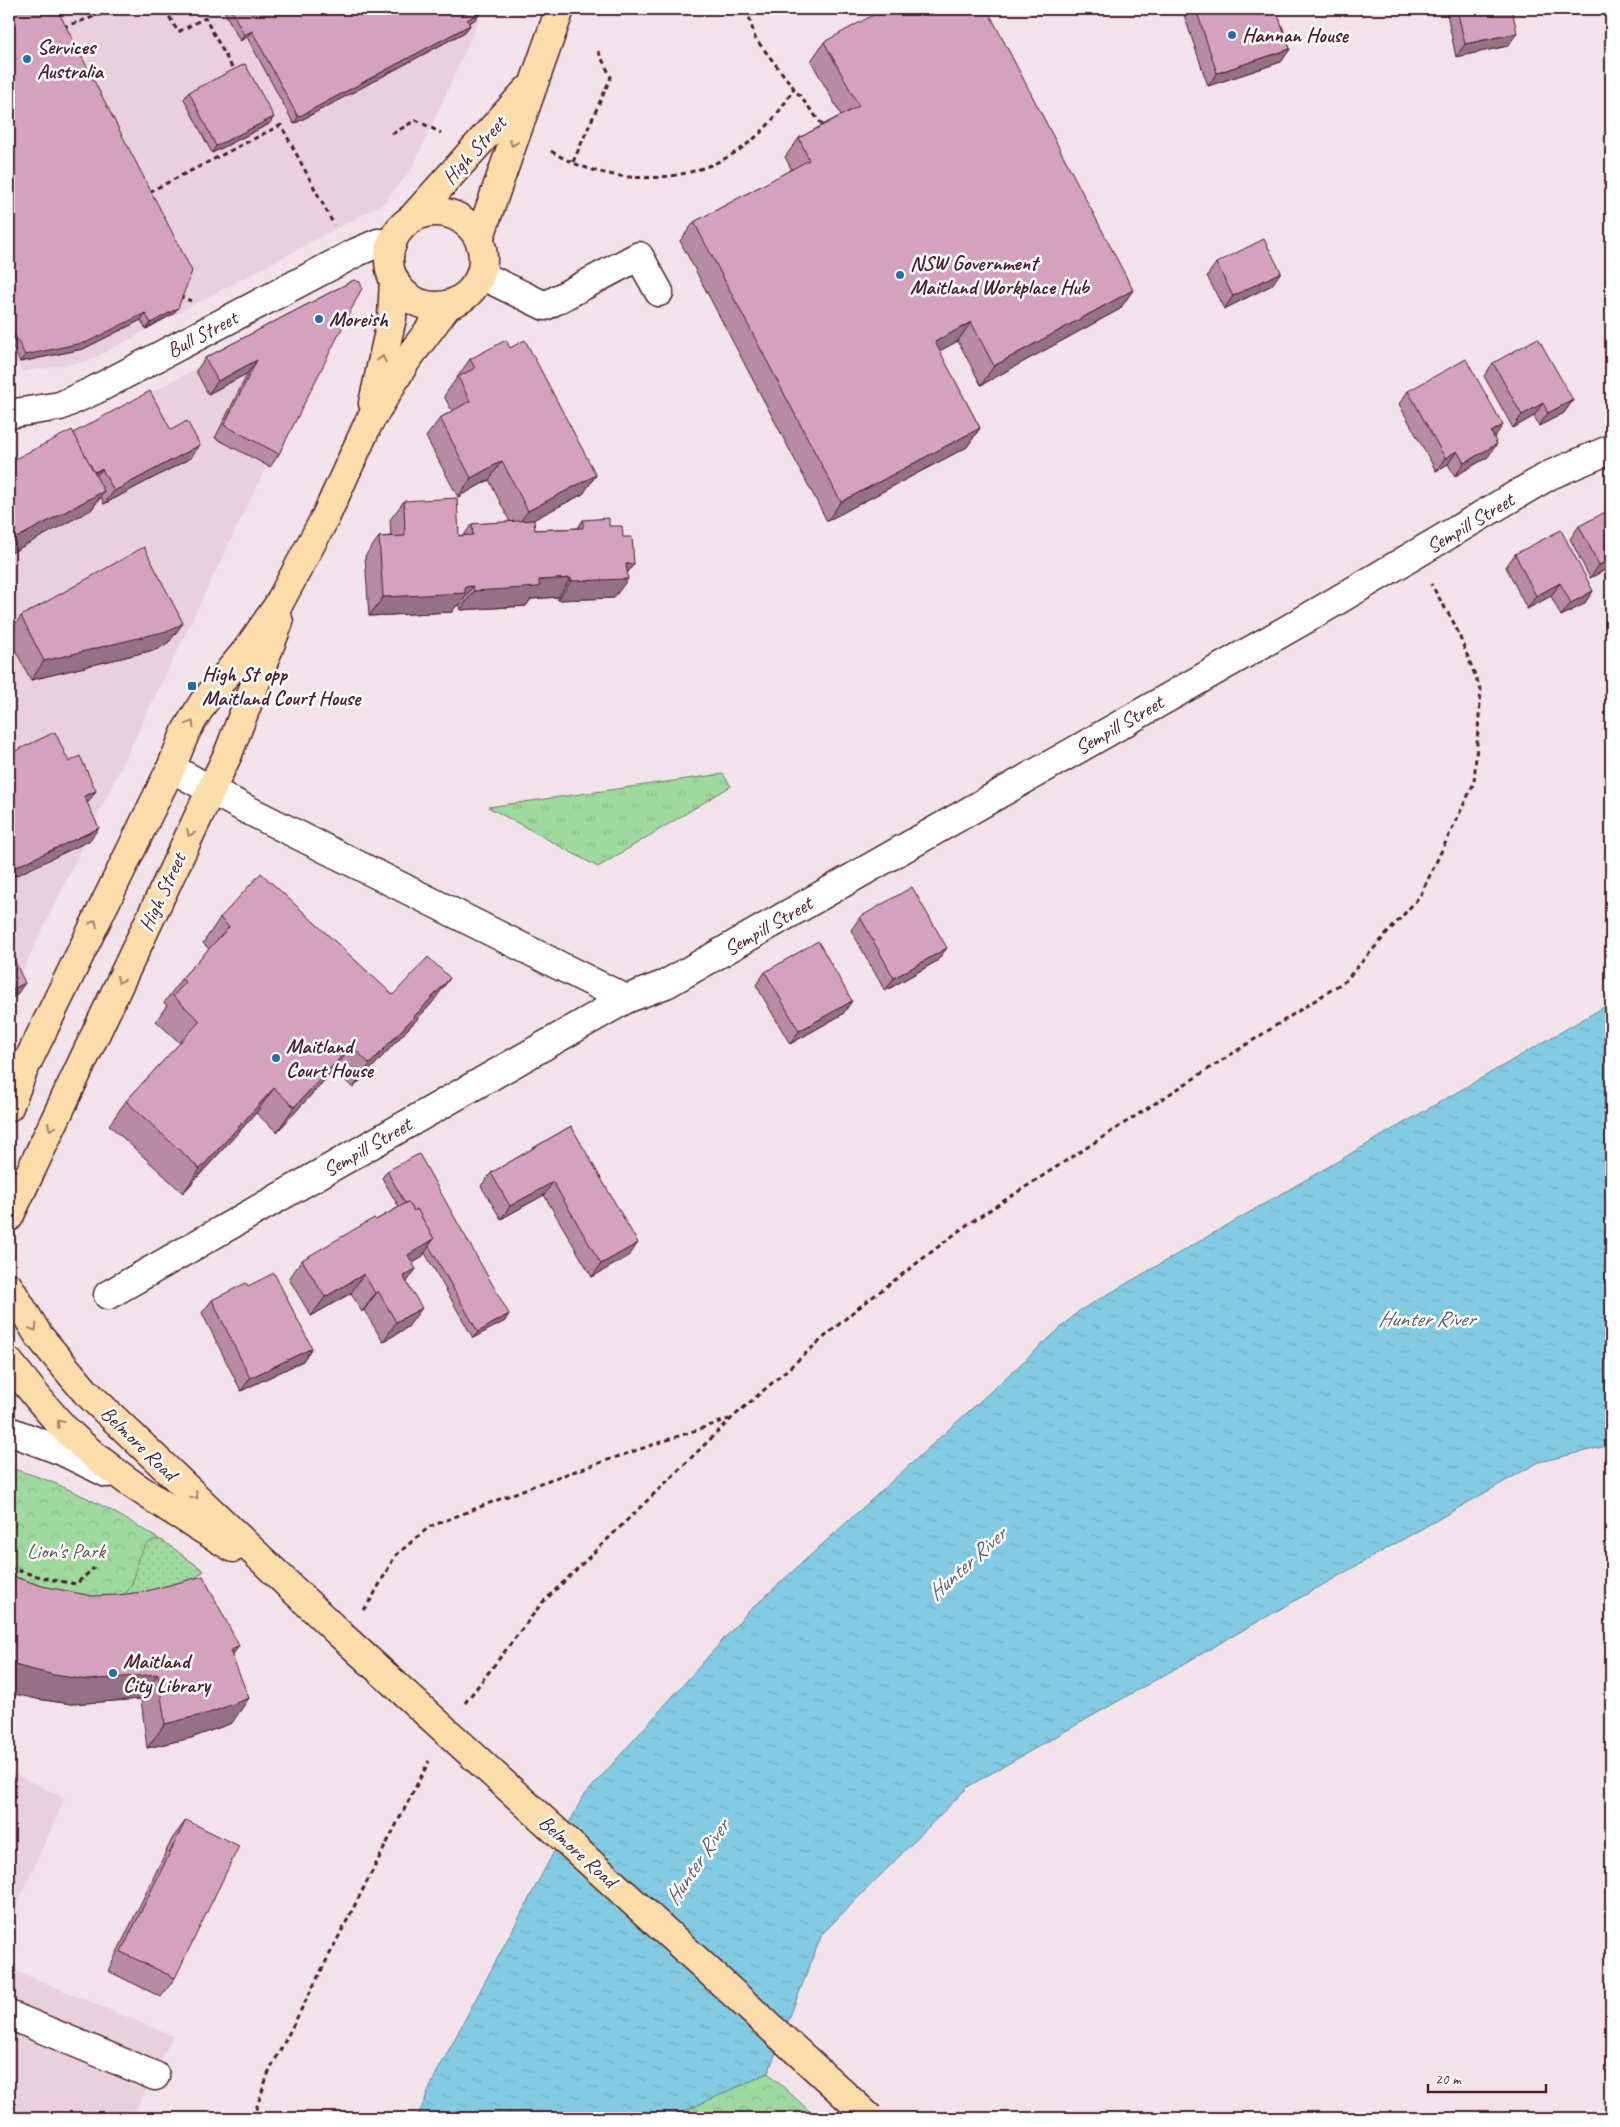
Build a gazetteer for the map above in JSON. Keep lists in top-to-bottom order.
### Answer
{
  "streets": {
    "main road": ["High Street", "Belmore Road"],
    "street": ["Bull Street", "Sempill Street"]
  },
  "crossings": [
    ["High Street", "Bull Street"]
  ],
  "water": ["Hunter River"],
  "parks": ["Lion's Park"],
  "places": {
    "other": [
      "Hannan House",
      "Services Australia",
      "NSW Government Maitland Workplace Hub",
      "Moreish",
      "Maitland Court House",
      "Maitland City Library"
    ],
    "transit": ["High St opp Maitland Court House"]
  },
  "scale_bar": "20 m"
}
